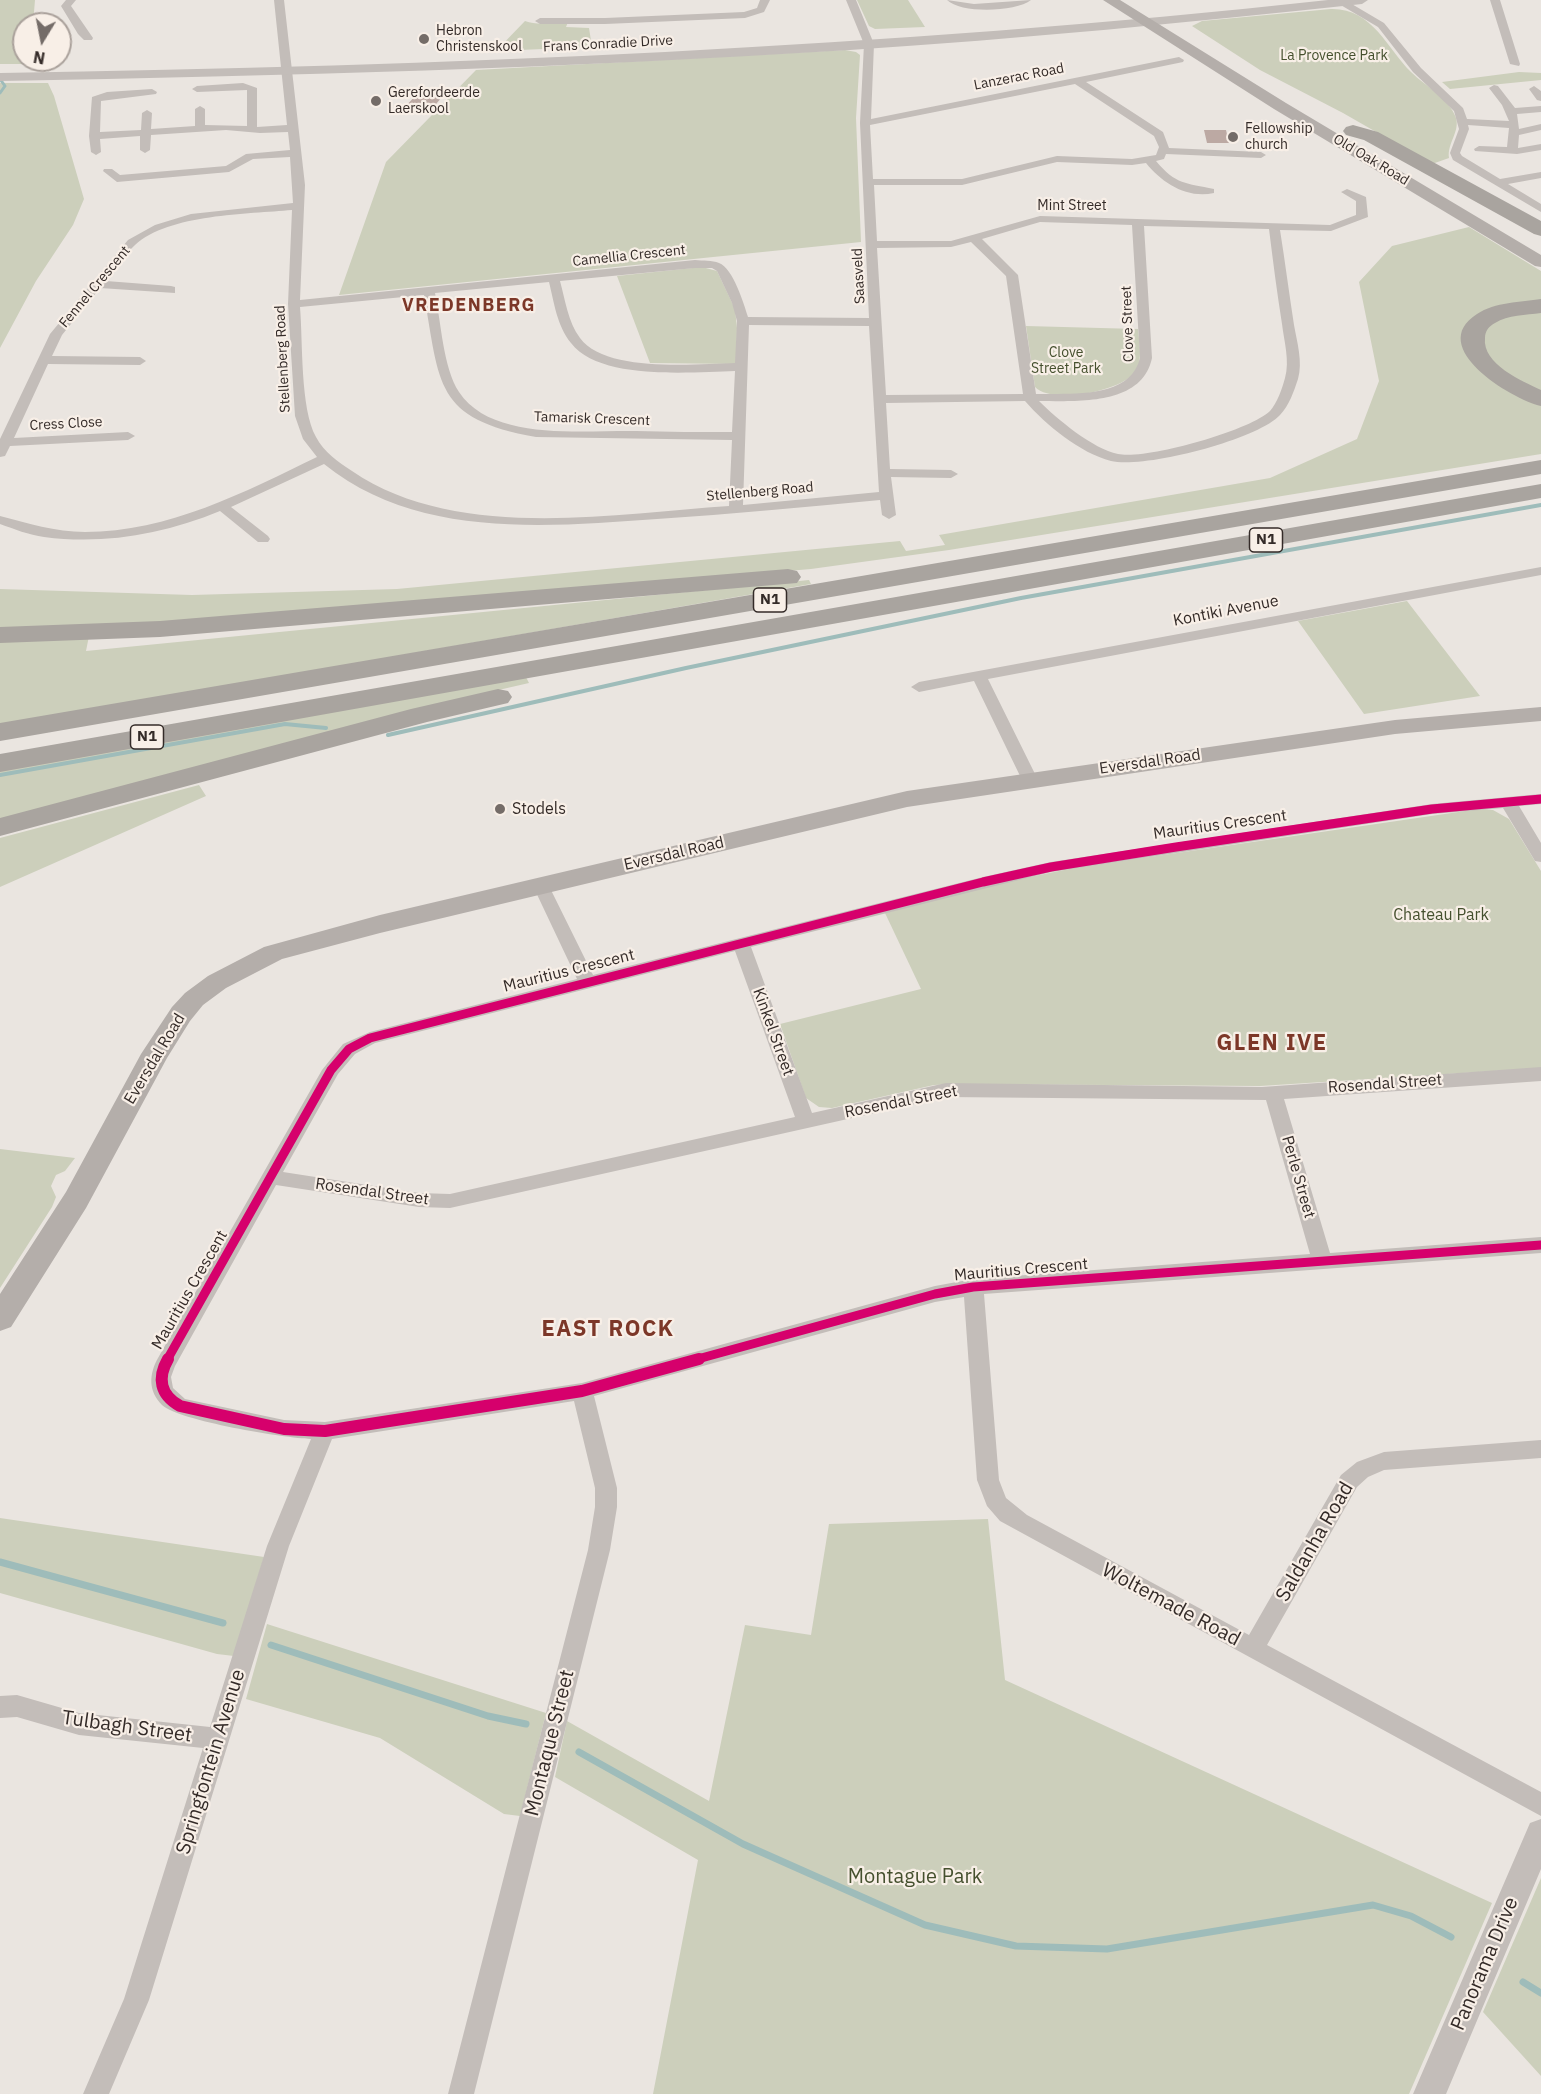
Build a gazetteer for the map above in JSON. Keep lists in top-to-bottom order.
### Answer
{
  "streets": {
    "highway": ["N1"],
    "main road": ["Old Oak Road", "Eversdal Road"],
    "street": [
      "Frans Conradie Drive",
      "Lanzerac Road",
      "Mint Street",
      "Camellia Crescent",
      "Saasveld",
      "Fennel Crescent",
      "Clove Street",
      "Stellenberg Road",
      "Tamarisk Crescent",
      "Cress Close",
      "Kontiki Avenue",
      "Mauritius Crescent",
      "Kinkel Street",
      "Rosendal Street",
      "Perle Street",
      "Saldanha Road",
      "Woltemade Road",
      "Tulbagh Street",
      "Montaque Street",
      "Springfontein Avenue",
      "Panorama Drive"
    ]
  },
  "crossings": [
    ["Frans Conradie Drive", "Old Oak Road"],
    ["Frans Conradie Drive", "Saasveld"],
    ["Frans Conradie Drive", "Stellenberg Road"],
    ["Lanzerac Road", "Saasveld"],
    ["Mint Street", "Saasveld"],
    ["Mint Street", "Clove Street"],
    ["Camellia Crescent", "Stellenberg Road"],
    ["Camellia Crescent", "Tamarisk Crescent"],
    ["Saasveld", "Clove Street"],
    ["Saasveld", "Stellenberg Road"],
    ["Fennel Crescent", "Stellenberg Road"],
    ["Fennel Crescent", "Cress Close"],
    ["Mauritius Crescent", "Kinkel Street"],
    ["Mauritius Crescent", "Rosendal Street"],
    ["Mauritius Crescent", "Perle Street"],
    ["Mauritius Crescent", "Woltemade Road"],
    ["Mauritius Crescent", "Montaque Street"],
    ["Mauritius Crescent", "Springfontein Avenue"],
    ["Kinkel Street", "Rosendal Street"],
    ["Rosendal Street", "Perle Street"],
    ["Saldanha Road", "Woltemade Road"],
    ["Tulbagh Street", "Springfontein Avenue"]
  ],
  "districts": ["VREDENBERG", "GLEN IVE", "EAST ROCK"],
  "parks": [
    "La Provence Park",
    "Clove Street Park",
    "Chateau Park",
    "Montague Park"
  ],
  "places": [
    "Hebron Christenskool",
    "Gerefordeerde Laerskool",
    "Fellowship church",
    "Stodels"
  ],
  "north": "bottom"
}
